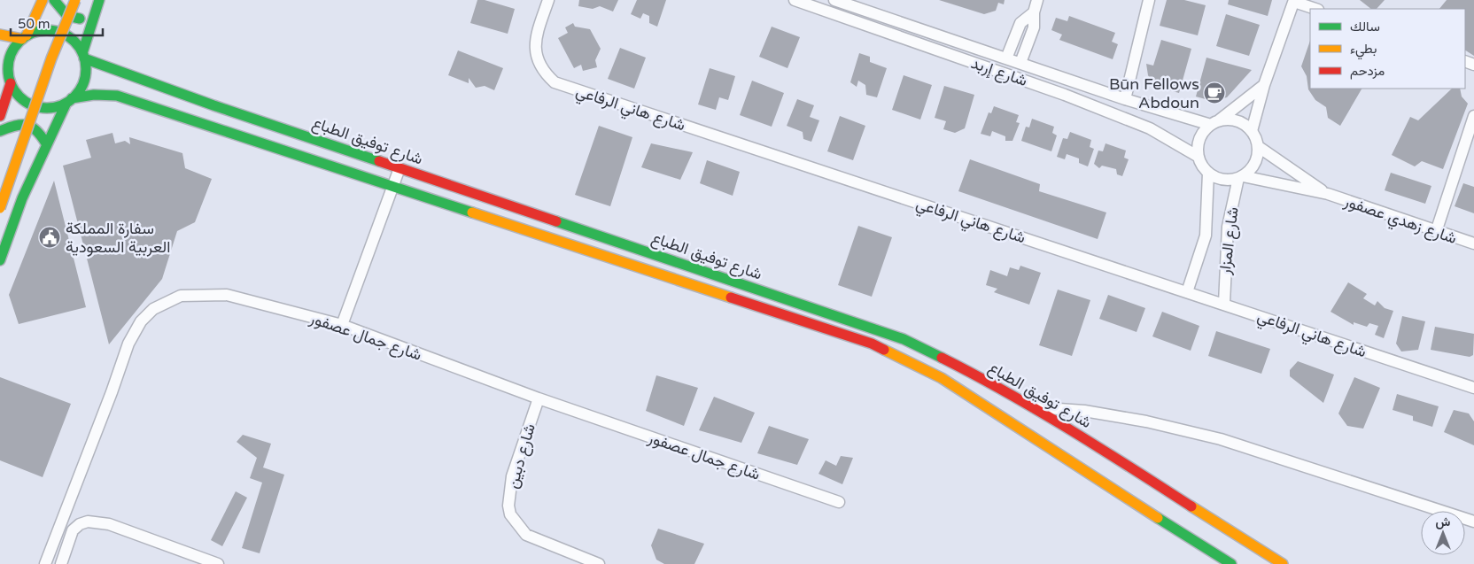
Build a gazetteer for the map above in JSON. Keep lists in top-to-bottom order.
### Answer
{
  "streets": {
    "main road": ["شارع توفيق الطباع"],
    "street": [
      "شارع إربد",
      "شارع هاني الرفاعي",
      "شارع زهدي عصفور",
      "شارع المزار",
      "شارع جمال عصفور",
      "شارع دبين"
    ]
  },
  "crossings": [
    ["شارع إربد", "شارع زهدي عصفور"],
    ["شارع إربد", "شارع المزار"],
    ["شارع هاني الرفاعي", "شارع المزار"],
    ["شارع زهدي عصفور", "شارع المزار"],
    ["شارع جمال عصفور", "شارع دبين"]
  ],
  "places": {
    "cafe": ["Būn Fellows Abdoun"],
    "public building": ["سفارة المملكة العربية السعودية"]
  },
  "legend": ["سالك", "بطيء", "مزدحم"],
  "scale_bar": "50 m",
  "north": "top"
}
